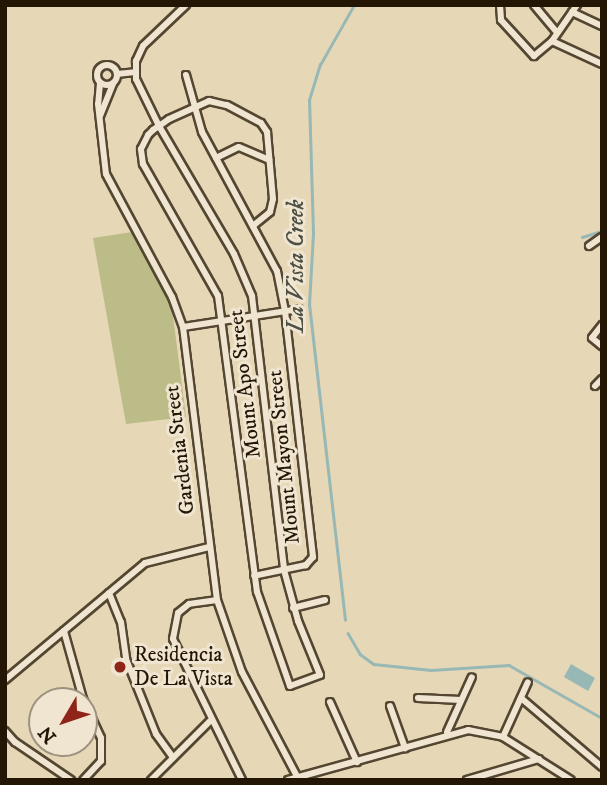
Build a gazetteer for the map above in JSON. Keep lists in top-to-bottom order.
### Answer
{
  "streets": {
    "street": ["Mount Apo Street", "Gardenia Street", "Mount Mayon Street"]
  },
  "crossings": [
    ["Mount Apo Street", "Mount Mayon Street"]
  ],
  "water": ["La Vista Creek"],
  "places": ["Residencia De La Vista"],
  "north": "bottom left"
}
